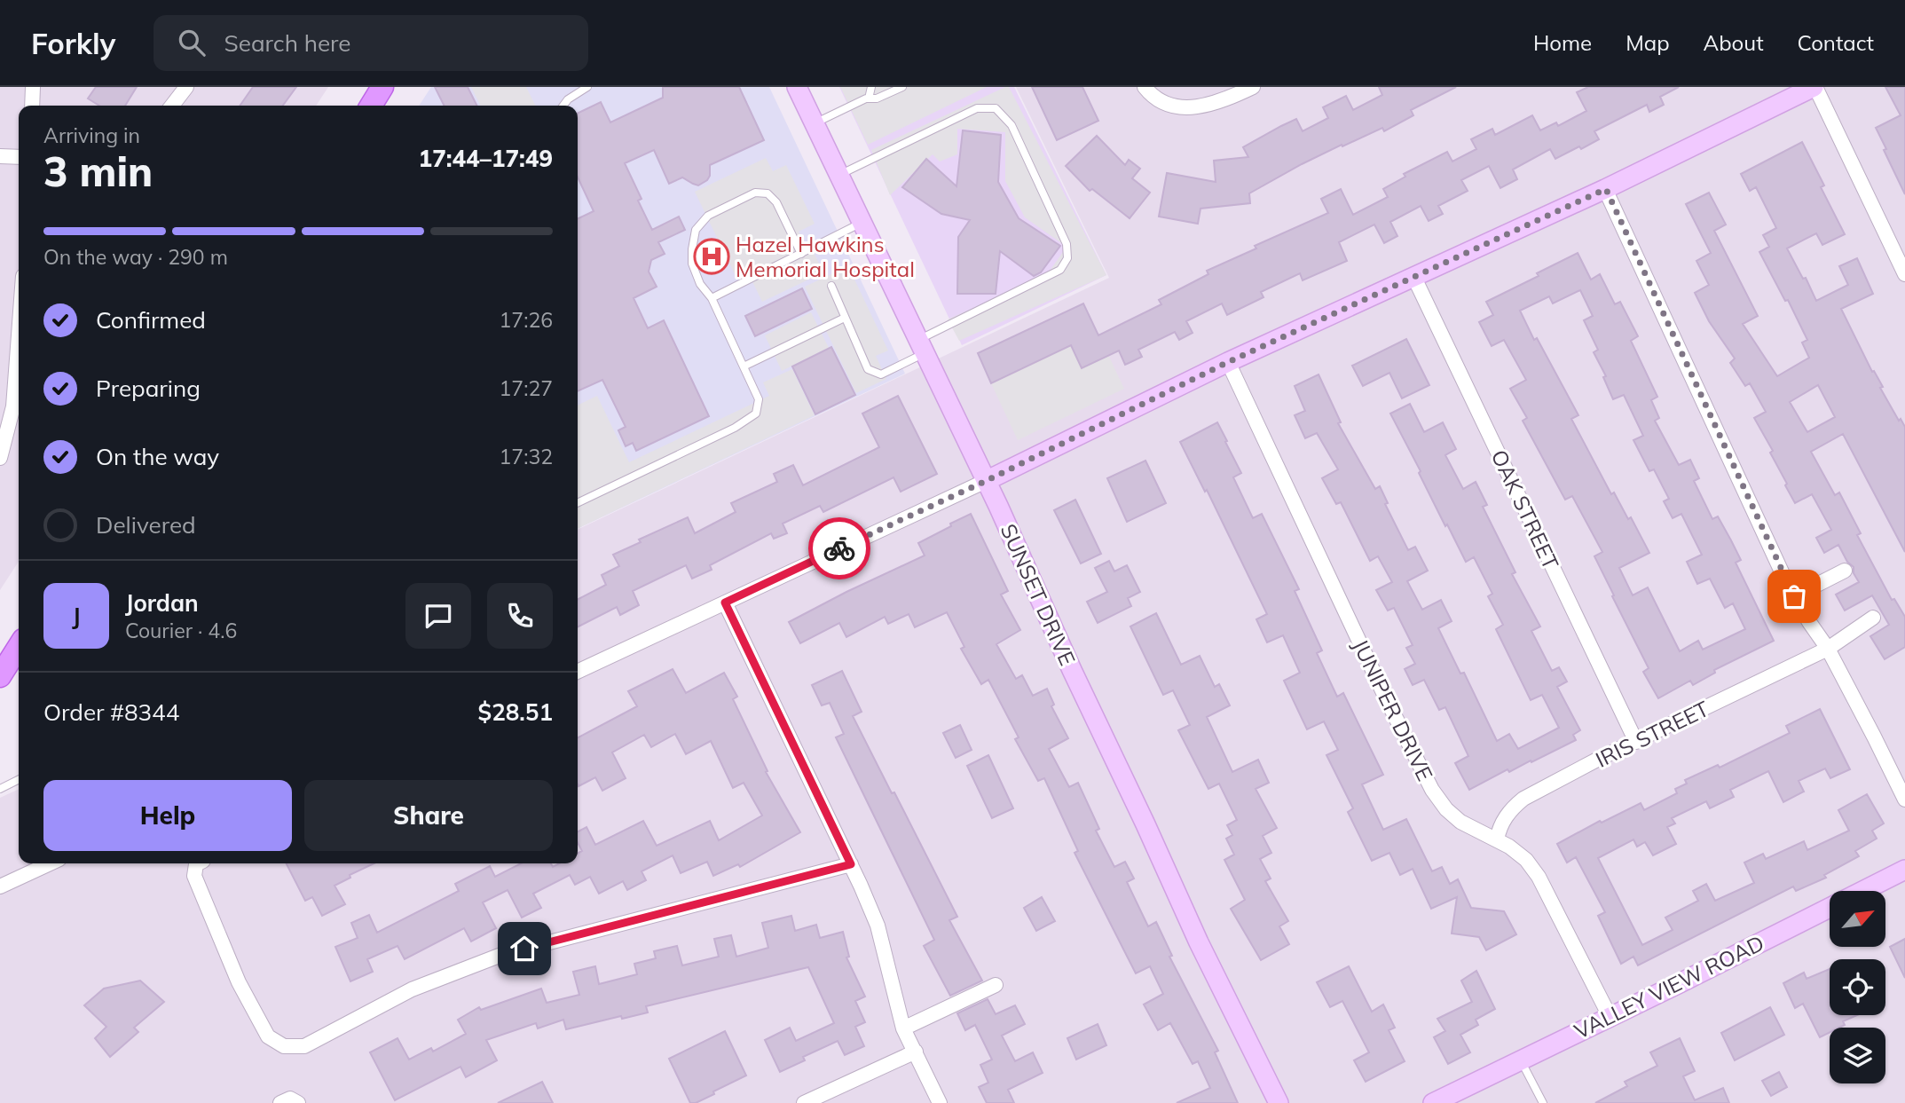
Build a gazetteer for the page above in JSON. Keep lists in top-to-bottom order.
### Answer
{
  "streets": {
    "street": [
      "OAK STREET",
      "SUNSET DRIVE",
      "JUNIPER DRIVE",
      "IRIS STREET",
      "VALLEY VIEW ROAD"
    ]
  },
  "crossings": [
    ["OAK STREET", "IRIS STREET"],
    ["JUNIPER DRIVE", "IRIS STREET"],
    ["JUNIPER DRIVE", "VALLEY VIEW ROAD"]
  ],
  "places": {
    "hospital": ["Hazel Hawkins Memorial Hospital"]
  },
  "north": "top right",
  "page": {
    "header": "Forkly",
    "search": "Search here",
    "nav": [
      "Home",
      "Map",
      "About",
      "Contact"
    ],
    "heading": ["3 min", "Arriving in", "17:44–17:49"],
    "panel": [
      "Jordan",
      "Courier · 4.6",
      "Order #8344",
      "$28.51"
    ],
    "bar": "On the way · 290 m",
    "list": [
      ["Confirmed", "17:26"],
      ["Preparing", "17:27"],
      ["On the way", "17:32"],
      "Delivered"
    ],
    "round": "J",
    "buttons": ["Help", "Share"]
  }
}
